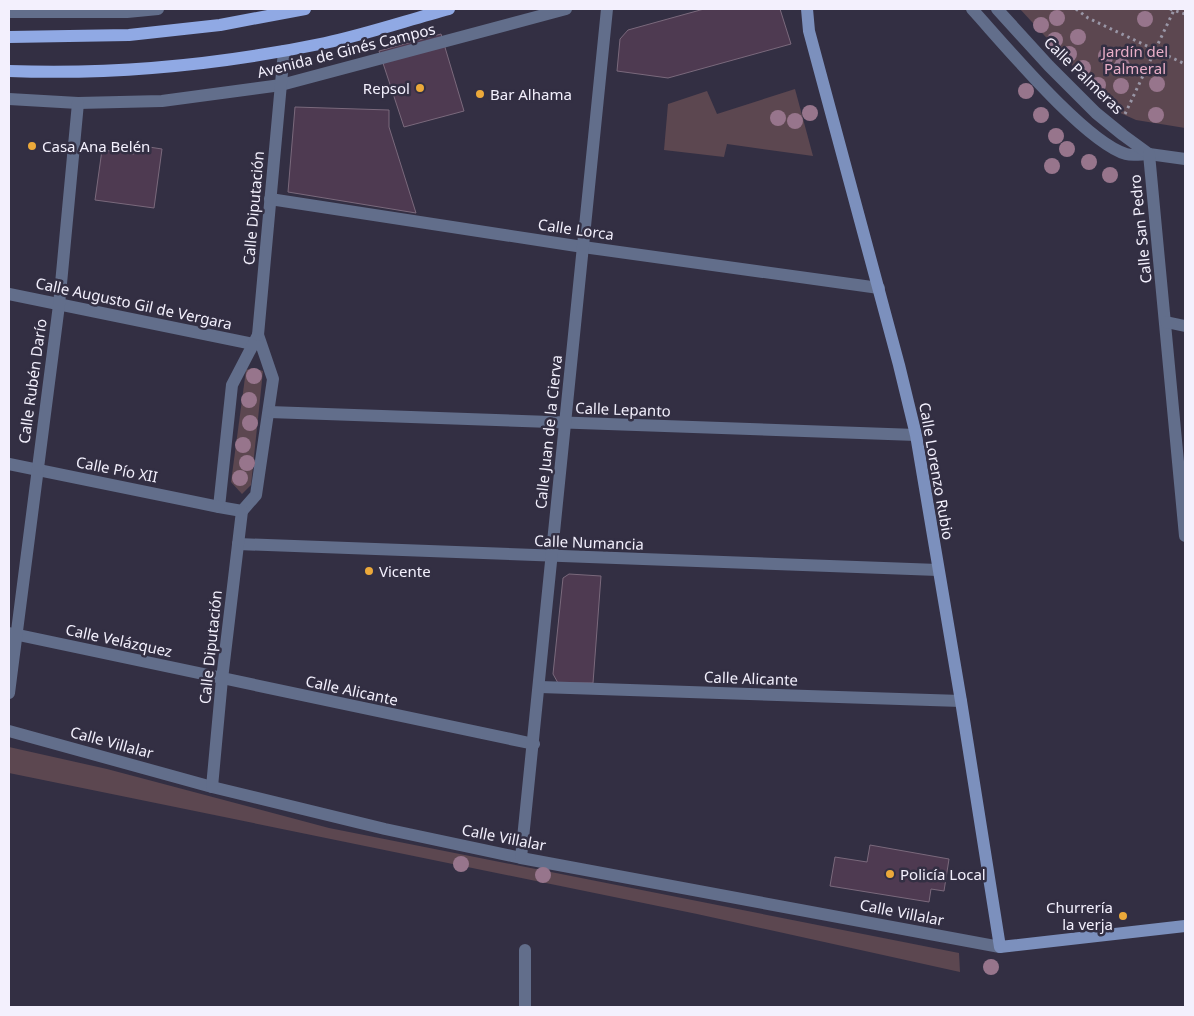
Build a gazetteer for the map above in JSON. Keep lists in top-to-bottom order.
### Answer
{
  "streets": {
    "main road": ["Avenida de Ginés Campos", "Calle Lorenzo Rubio"],
    "street": [
      "Calle Palmeras",
      "Calle Diputación",
      "Calle Lorca",
      "Calle San Pedro",
      "Calle Augusto Gil de Vergara",
      "Calle Rubén Darío",
      "Calle Lepanto",
      "Calle Juan de la Cierva",
      "Calle Pío XII",
      "Calle Numancia",
      "Calle Velázquez",
      "Calle Alicante",
      "Calle Villalar"
    ]
  },
  "crossings": [
    ["Avenida de Ginés Campos", "Calle Diputación"],
    ["Avenida de Ginés Campos", "Calle Rubén Darío"],
    ["Calle Palmeras", "Calle San Pedro"],
    ["Calle Diputación", "Calle Lorca"],
    ["Calle Diputación", "Calle Augusto Gil de Vergara"],
    ["Calle Diputación", "Calle Pío XII"],
    ["Calle Diputación", "Calle Numancia"],
    ["Calle Diputación", "Calle Velázquez"],
    ["Calle Diputación", "Calle Alicante"],
    ["Calle Diputación", "Calle Villalar"],
    ["Calle Lorca", "Calle Juan de la Cierva"],
    ["Calle Lorca", "Calle Lorenzo Rubio"],
    ["Calle Augusto Gil de Vergara", "Calle Rubén Darío"],
    ["Calle Rubén Darío", "Calle Pío XII"],
    ["Calle Rubén Darío", "Calle Velázquez"],
    ["Calle Lepanto", "Calle Juan de la Cierva"],
    ["Calle Lepanto", "Calle Lorenzo Rubio"],
    ["Calle Juan de la Cierva", "Calle Numancia"],
    ["Calle Juan de la Cierva", "Calle Alicante"],
    ["Calle Juan de la Cierva", "Calle Villalar"],
    ["Calle Lorenzo Rubio", "Calle Numancia"],
    ["Calle Lorenzo Rubio", "Calle Alicante"],
    ["Calle Lorenzo Rubio", "Calle Villalar"],
    ["Calle Velázquez", "Calle Alicante"]
  ],
  "parks": ["Jardín del Palmeral"],
  "places": [
    "Repsol",
    "Bar Alhama",
    "Casa Ana Belén",
    "Vicente",
    "Policía Local",
    "Churrería la verja"
  ]
}
